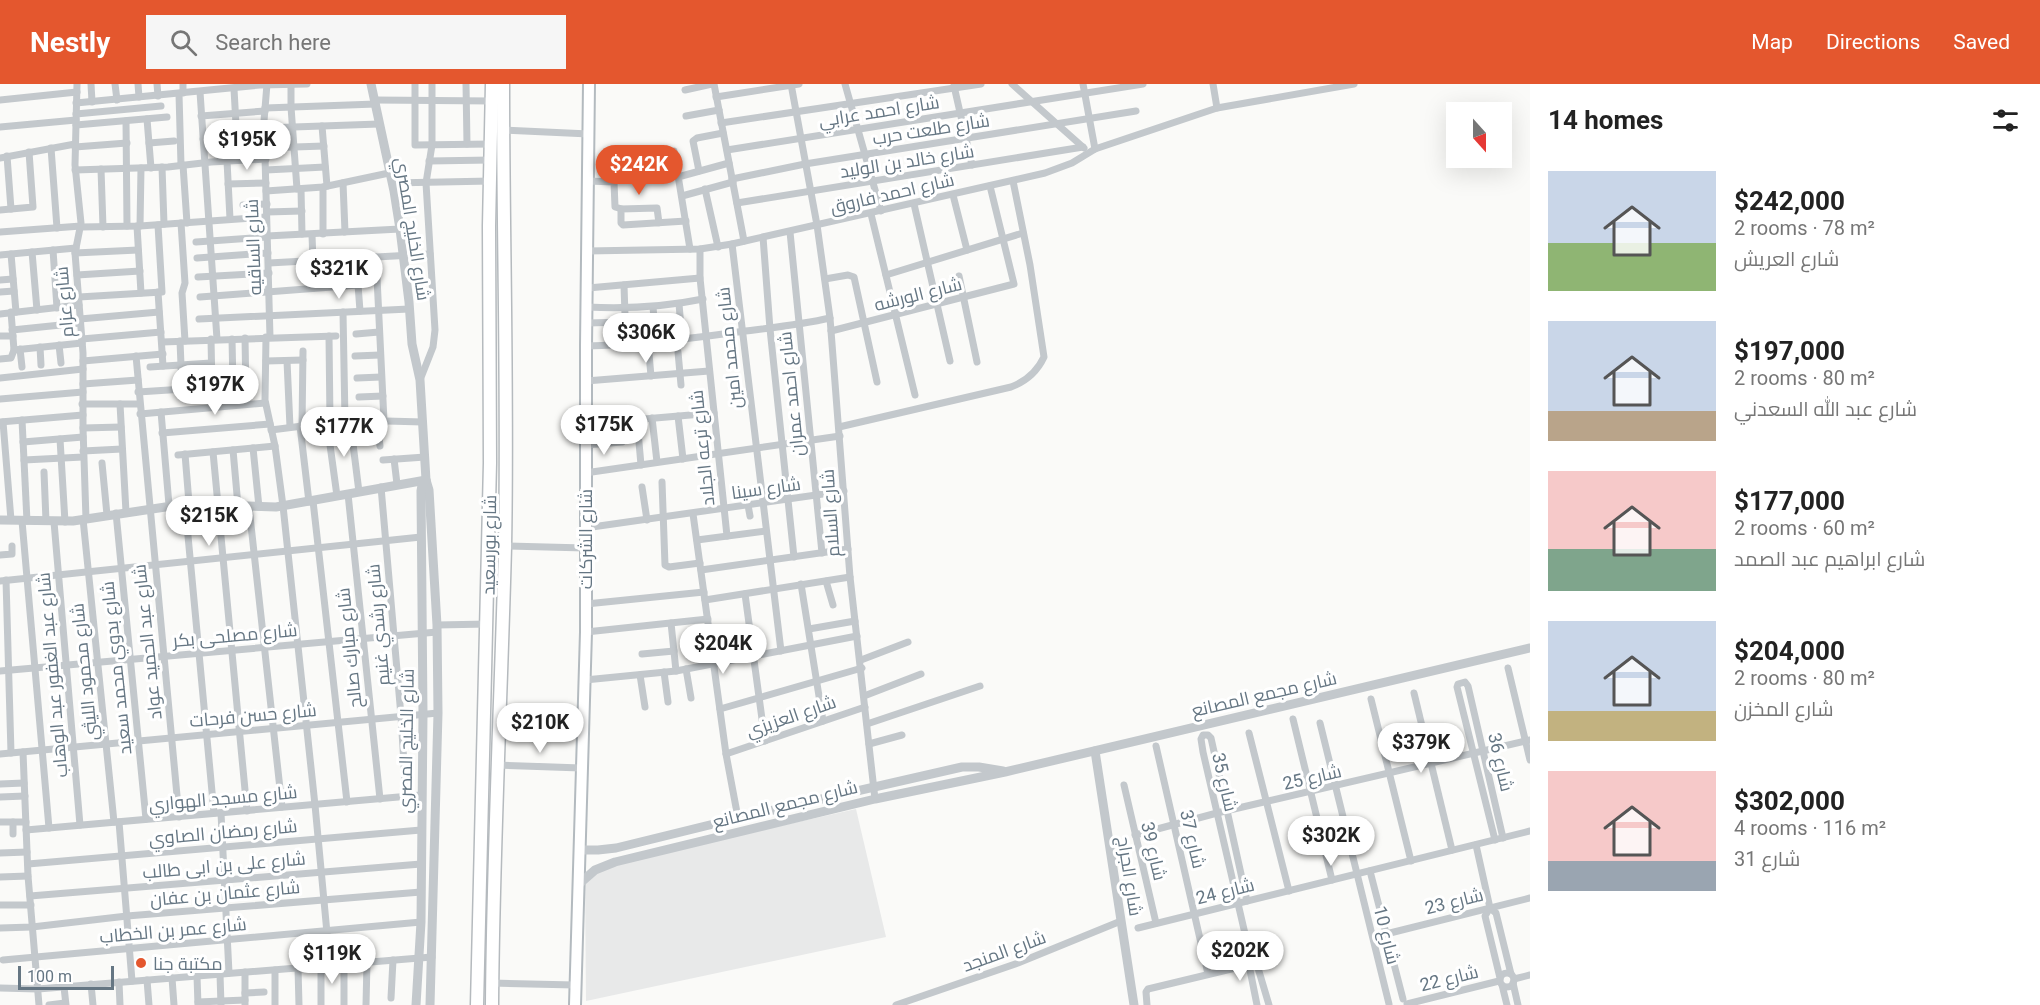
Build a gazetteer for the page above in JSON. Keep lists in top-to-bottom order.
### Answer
{
  "streets": {
    "main road": ["شارع الشركات", "شارع بورسعيد"],
    "street": [
      "شارع احمد عرابي",
      "شارع طلعت حرب",
      "شارع خالد بن الوليد",
      "شارع احمد فاروق",
      "شارع الخليج المصري",
      "شارع الساقيه",
      "شارع الورشه",
      "شارع عزام",
      "شارع محمد امين",
      "شارع احمد عمران",
      "شارع ترعه الجلاد",
      "شارع سينا",
      "شارع السلام",
      "شارع رشدي غنيم",
      "شارع مصلحى بكر",
      "شارع عبد الحميد عواد",
      "شارع مبارك صالح",
      "شارع بدوي محمد سعيد",
      "شارع محمود الليثي",
      "شارع عبد الغفور عبد الوهاب",
      "شارع مجمع المصانع",
      "شارع حسن فرحات",
      "شارع العزيزي",
      "شارع 36",
      "شارع 25",
      "شارع 35",
      "شارع مسجد الهواري",
      "شارع رمضان الصاوي",
      "شارع 37",
      "شارع 39",
      "شارع على بن ابى طالب",
      "شارع الجراج",
      "شارع 24",
      "شارع عثمان بن عفان",
      "شارع 23",
      "شارع عمر بن الخطاب",
      "شارع 10",
      "شارع المنجد",
      "شارع 22"
    ]
  },
  "crossings": [
    ["شارع احمد عرابي", "شارع السلام"],
    ["شارع طلعت حرب", "شارع السلام"],
    ["شارع خالد بن الوليد", "شارع احمد فاروق"],
    ["شارع خالد بن الوليد", "شارع السلام"],
    ["شارع احمد فاروق", "شارع محمد امين"],
    ["شارع احمد فاروق", "شارع احمد عمران"],
    ["شارع احمد فاروق", "شارع ترعه الجلاد"],
    ["شارع احمد فاروق", "شارع السلام"],
    ["شارع احمد فاروق", "شارع الشركات"],
    ["شارع الخليج المصري", "شارع مصلحى بكر"],
    ["شارع الخليج المصري", "شارع حسن فرحات"],
    ["شارع الخليج المصري", "شارع مسجد الهواري"],
    ["شارع الخليج المصري", "شارع رمضان الصاوي"],
    ["شارع الخليج المصري", "شارع على بن ابى طالب"],
    ["شارع الخليج المصري", "شارع عثمان بن عفان"],
    ["شارع الخليج المصري", "شارع عمر بن الخطاب"],
    ["شارع الساقيه", "شارع مصلحى بكر"],
    ["شارع الساقيه", "شارع حسن فرحات"],
    ["شارع الساقيه", "شارع مسجد الهواري"],
    ["شارع الساقيه", "شارع رمضان الصاوي"],
    ["شارع الساقيه", "شارع على بن ابى طالب"],
    ["شارع الساقيه", "شارع عثمان بن عفان"],
    ["شارع الساقيه", "شارع عمر بن الخطاب"],
    ["شارع الورشه", "شارع السلام"],
    ["شارع عزام", "شارع محمود الليثي"],
    ["شارع محمد امين", "شارع سينا"],
    ["شارع احمد عمران", "شارع سينا"],
    ["شارع ترعه الجلاد", "شارع سينا"],
    ["شارع سينا", "شارع السلام"],
    ["شارع سينا", "شارع الشركات"],
    ["شارع السلام", "شارع مجمع المصانع"],
    ["شارع السلام", "شارع العزيزي"],
    ["شارع الشركات", "شارع مجمع المصانع"],
    ["شارع بورسعيد", "شارع مصلحى بكر"],
    ["شارع رشدي غنيم", "شارع مصلحى بكر"],
    ["شارع رشدي غنيم", "شارع حسن فرحات"],
    ["شارع رشدي غنيم", "شارع مسجد الهواري"],
    ["شارع مصلحى بكر", "شارع عبد الحميد عواد"],
    ["شارع مصلحى بكر", "شارع مبارك صالح"],
    ["شارع مصلحى بكر", "شارع بدوي محمد سعيد"],
    ["شارع مصلحى بكر", "شارع محمود الليثي"],
    ["شارع مصلحى بكر", "شارع عبد الغفور عبد الوهاب"],
    ["شارع عبد الحميد عواد", "شارع حسن فرحات"],
    ["شارع عبد الحميد عواد", "شارع مسجد الهواري"],
    ["شارع مبارك صالح", "شارع حسن فرحات"],
    ["شارع مبارك صالح", "شارع مسجد الهواري"],
    ["شارع بدوي محمد سعيد", "شارع حسن فرحات"],
    ["شارع بدوي محمد سعيد", "شارع مسجد الهواري"],
    ["شارع محمود الليثي", "شارع حسن فرحات"],
    ["شارع محمود الليثي", "شارع مسجد الهواري"],
    ["شارع محمود الليثي", "شارع رمضان الصاوي"],
    ["شارع محمود الليثي", "شارع على بن ابى طالب"],
    ["شارع محمود الليثي", "شارع عثمان بن عفان"],
    ["شارع محمود الليثي", "شارع عمر بن الخطاب"],
    ["شارع عبد الغفور عبد الوهاب", "شارع حسن فرحات"],
    ["شارع عبد الغفور عبد الوهاب", "شارع مسجد الهواري"],
    ["شارع مجمع المصانع", "شارع الجراج"],
    ["شارع 36", "شارع 25"],
    ["شارع 36", "شارع 24"],
    ["شارع 25", "شارع 35"],
    ["شارع 25", "شارع 37"],
    ["شارع 25", "شارع 39"],
    ["شارع 25", "شارع 10"],
    ["شارع 35", "شارع 24"],
    ["شارع 37", "شارع 24"],
    ["شارع 39", "شارع 24"],
    ["شارع الجراج", "شارع المنجد"],
    ["شارع 24", "شارع 10"],
    ["شارع 23", "شارع 10"],
    ["شارع 10", "شارع 22"]
  ],
  "places": ["مكتبة جنا"],
  "scale_bar": "100 m",
  "north": "bottom",
  "page": {
    "header": "Nestly",
    "search": "Search here",
    "nav": ["Map", "Directions", "Saved"],
    "heading": "14 homes",
    "price": [
      "$195K",
      "$242K",
      "$321K",
      "$306K",
      "$197K",
      "$175K",
      "$177K",
      "$215K",
      "$204K",
      "$210K",
      "$379K",
      "$302K",
      "$202K",
      "$119K"
    ],
    "list": [
      {
        "name": "$242,000",
        "note": "2 rooms · 78 m² · شارع العريش"
      },
      {
        "name": "$197,000",
        "note": "2 rooms · 80 m² · شارع عبد الله السعدني"
      },
      {
        "name": "$177,000",
        "note": "2 rooms · 60 m² · شارع ابراهيم عبد الصمد"
      },
      {
        "name": "$204,000",
        "note": "2 rooms · 80 m² · شارع المخزن"
      },
      {
        "name": "$302,000",
        "note": "4 rooms · 116 m² · شارع 31"
      }
    ],
    "scale": "100 m"
  }
}
